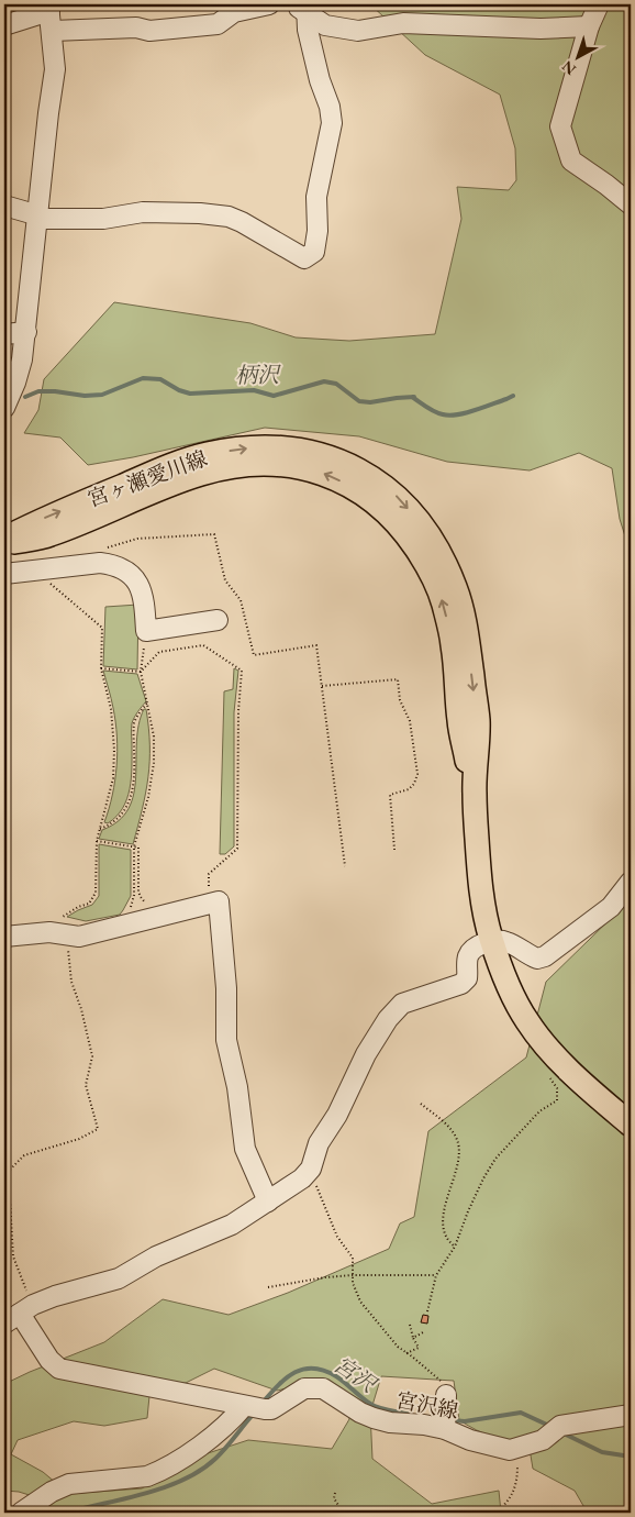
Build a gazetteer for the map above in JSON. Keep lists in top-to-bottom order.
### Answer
{
  "streets": {
    "main road": ["宮ヶ瀬愛川線"],
    "street": ["宮沢線"]
  },
  "water": ["柄沢", "宮沢"],
  "north": "bottom left"
}
